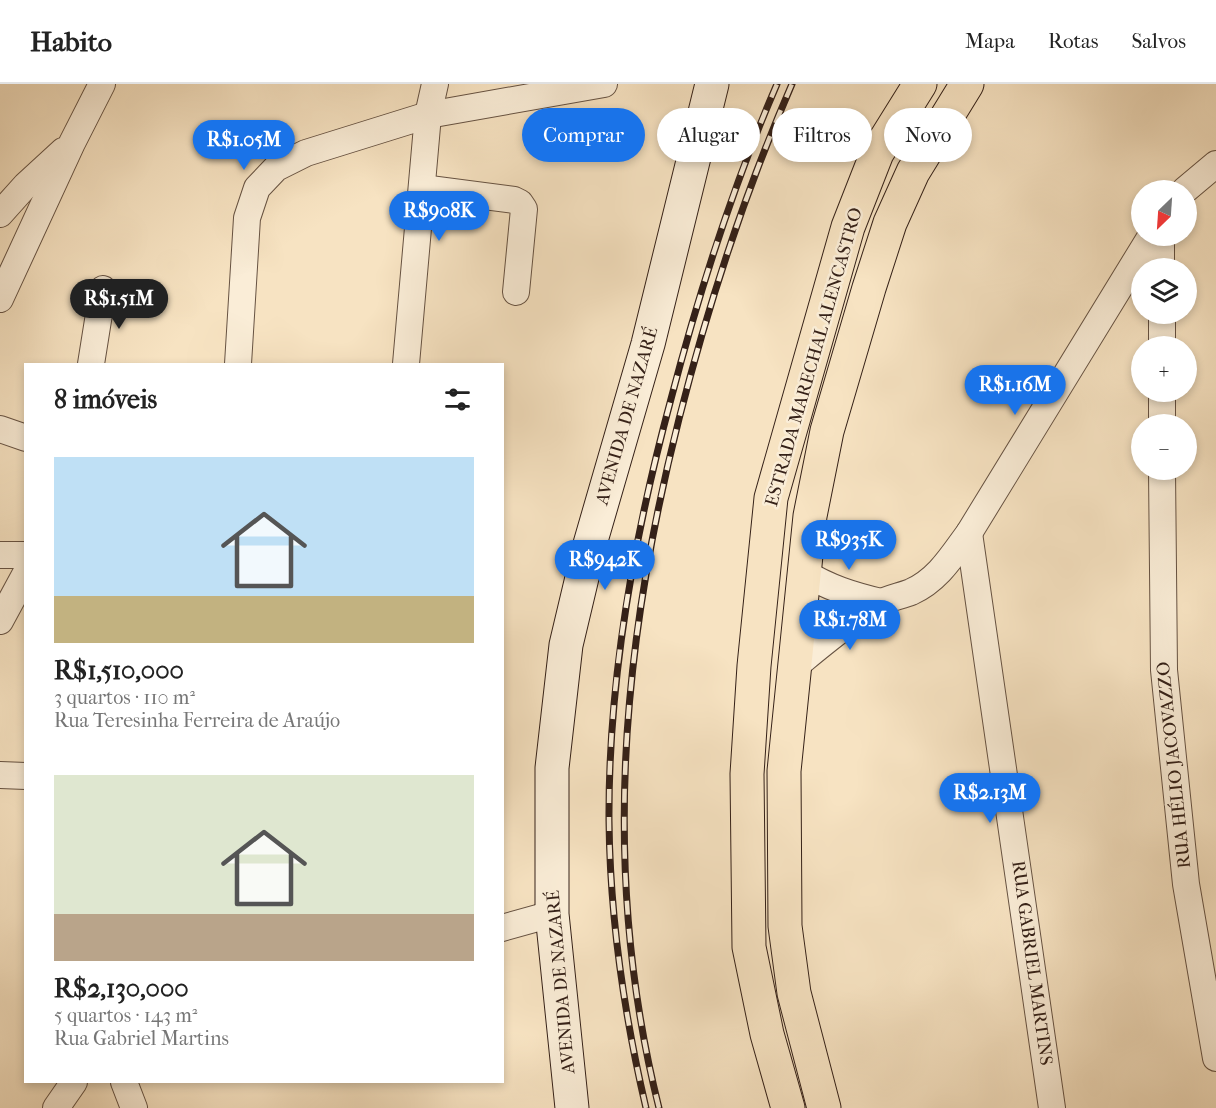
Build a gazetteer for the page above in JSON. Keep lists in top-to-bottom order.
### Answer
{
  "streets": {
    "main road": ["ESTRADA MARECHAL ALENCASTRO", "AVENIDA DE NAZARÉ"],
    "street": ["RUA HÉLIO JACOVAZZO", "RUA GABRIEL MARTINS"]
  },
  "north": "bottom left",
  "page": {
    "header": "Habito",
    "nav": ["Mapa", "Rotas", "Salvos"],
    "chip": [
      "Comprar",
      "Alugar",
      "Filtros",
      "Novo"
    ],
    "price": [
      "R$1.05M",
      "R$908K",
      "R$1.51M",
      "R$1.16M",
      "R$935K",
      "R$942K",
      "R$1.78M",
      "R$2.13M"
    ],
    "map_buttons": ["+", "−"],
    "heading": "8 imóveis",
    "list": [
      {
        "name": "R$1,510,000",
        "note": "3 quartos · 110 m² · Rua Teresinha Ferreira de Araújo"
      },
      {
        "name": "R$2,130,000",
        "note": "5 quartos · 143 m² · Rua Gabriel Martins"
      }
    ]
  }
}
